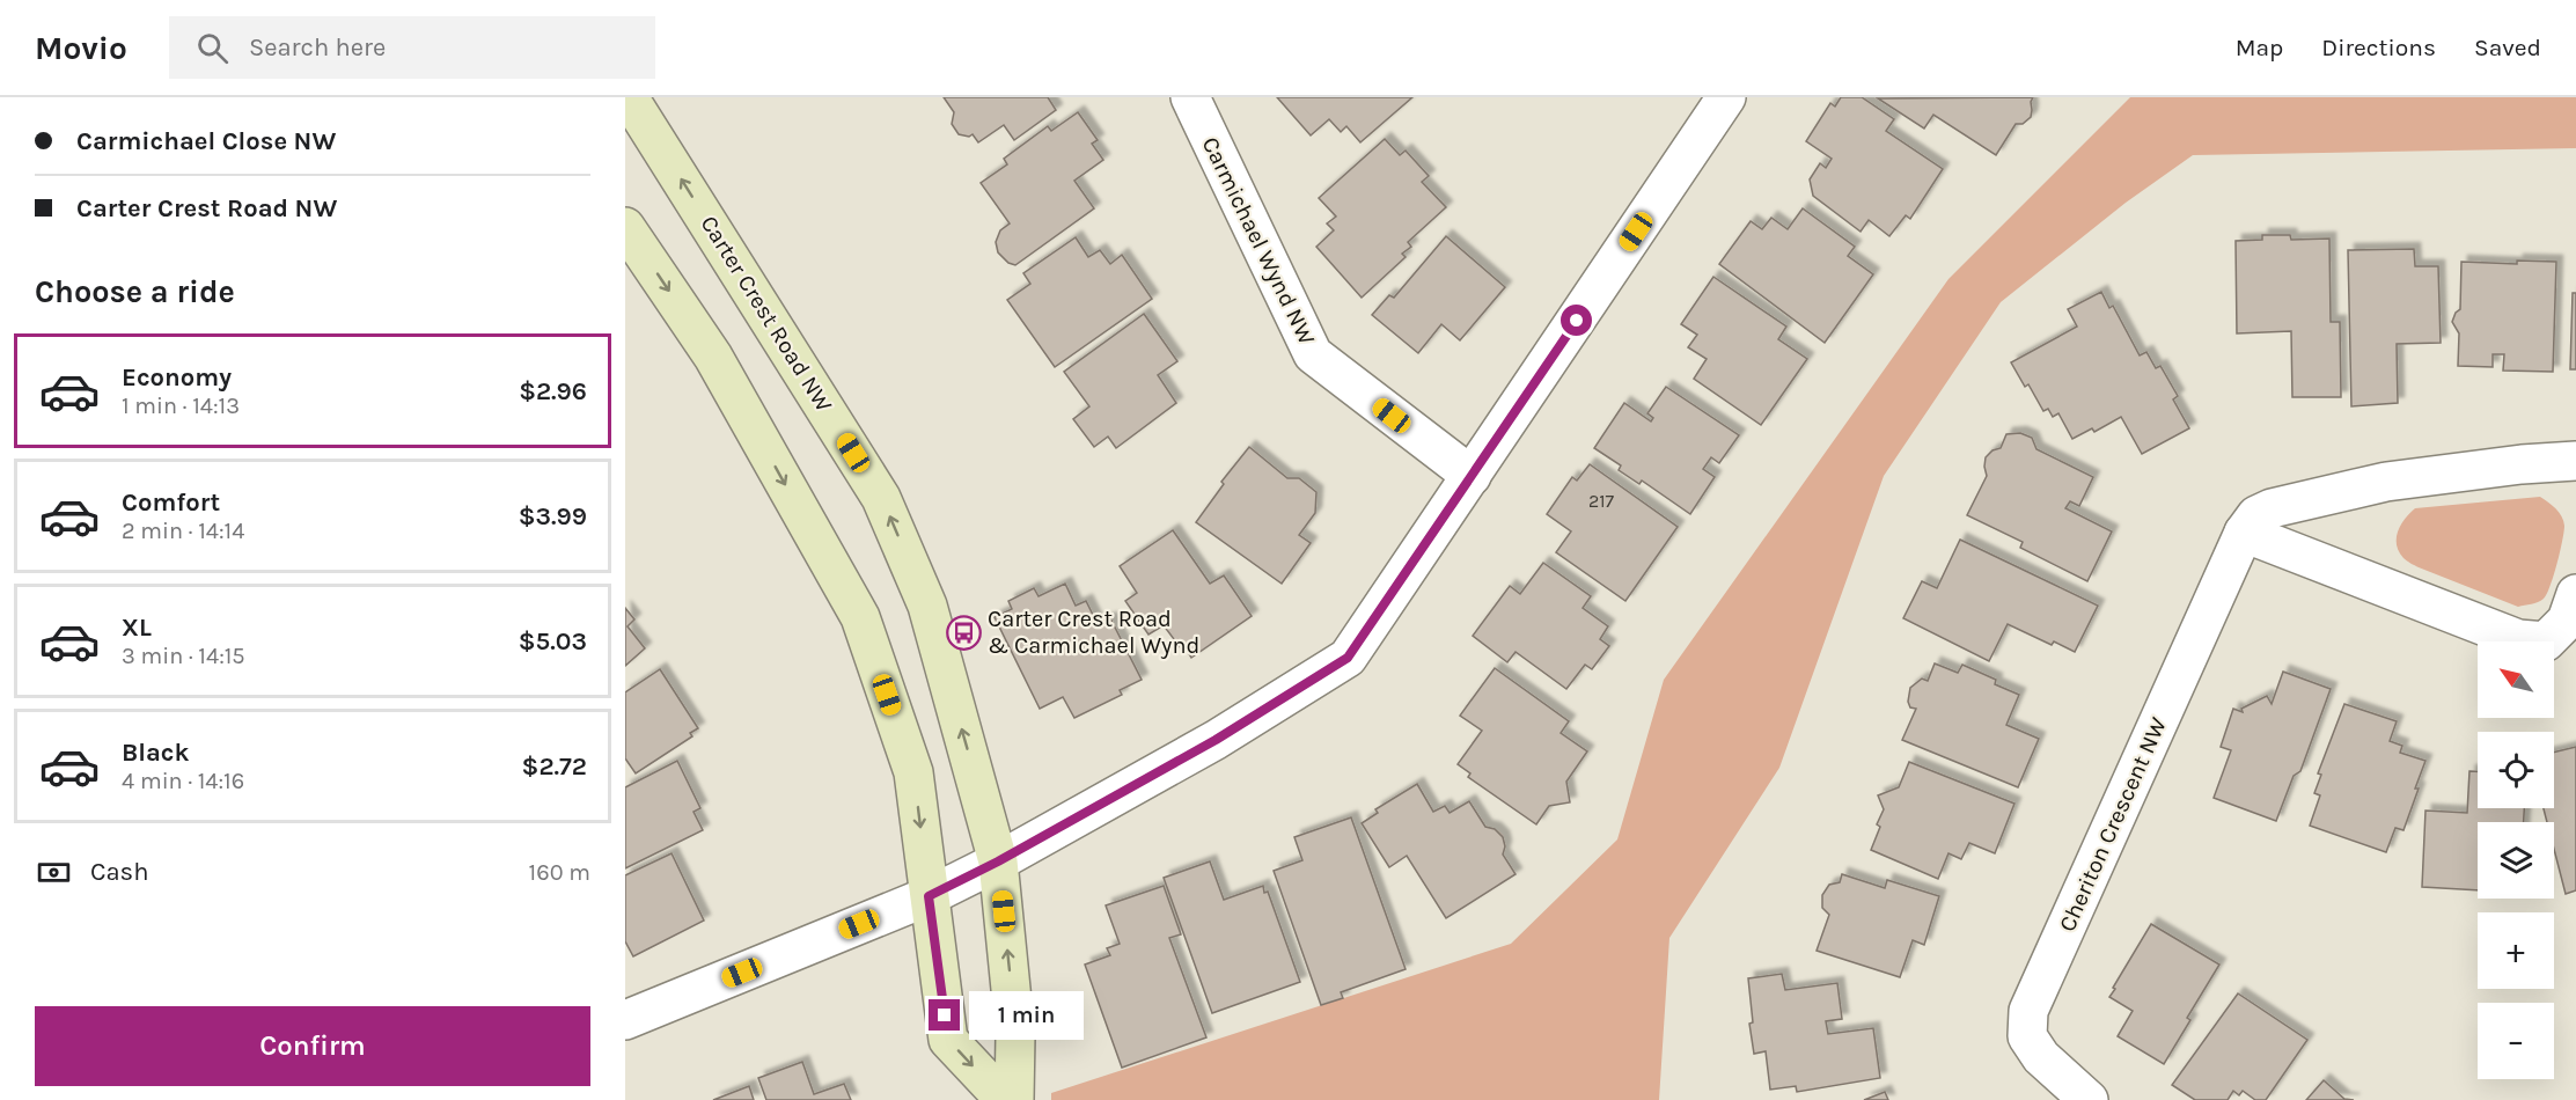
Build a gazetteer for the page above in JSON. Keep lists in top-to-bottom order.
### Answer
{
  "streets": {
    "street": ["Carmichael Wynd NW", "Carter Crest Road NW", "Cheriton Crescent NW"]
  },
  "places": {
    "bus stop": ["Carter Crest Road & Carmichael Wynd"]
  },
  "house_numbers": ["217"],
  "north": "top left",
  "page": {
    "header": "Movio",
    "search": "Search here",
    "nav": ["Map", "Directions", "Saved"],
    "banner": ["Carmichael Close NW", "Carter Crest Road NW"],
    "heading": "Choose a ride",
    "list": [
      {
        "name": "Economy",
        "note": "1 min · 14:13",
        "value": "$2.96"
      },
      {
        "name": "Comfort",
        "note": "2 min · 14:14",
        "value": "$3.99"
      },
      {
        "name": "XL",
        "note": "3 min · 14:15",
        "value": "$5.03"
      },
      {
        "name": "Black",
        "note": "4 min · 14:16",
        "value": "$2.72"
      }
    ],
    "map_buttons": ["+", "−"],
    "pay": ["Cash", "160 m"],
    "bubble": "1 min",
    "buttons": "Confirm"
  }
}
